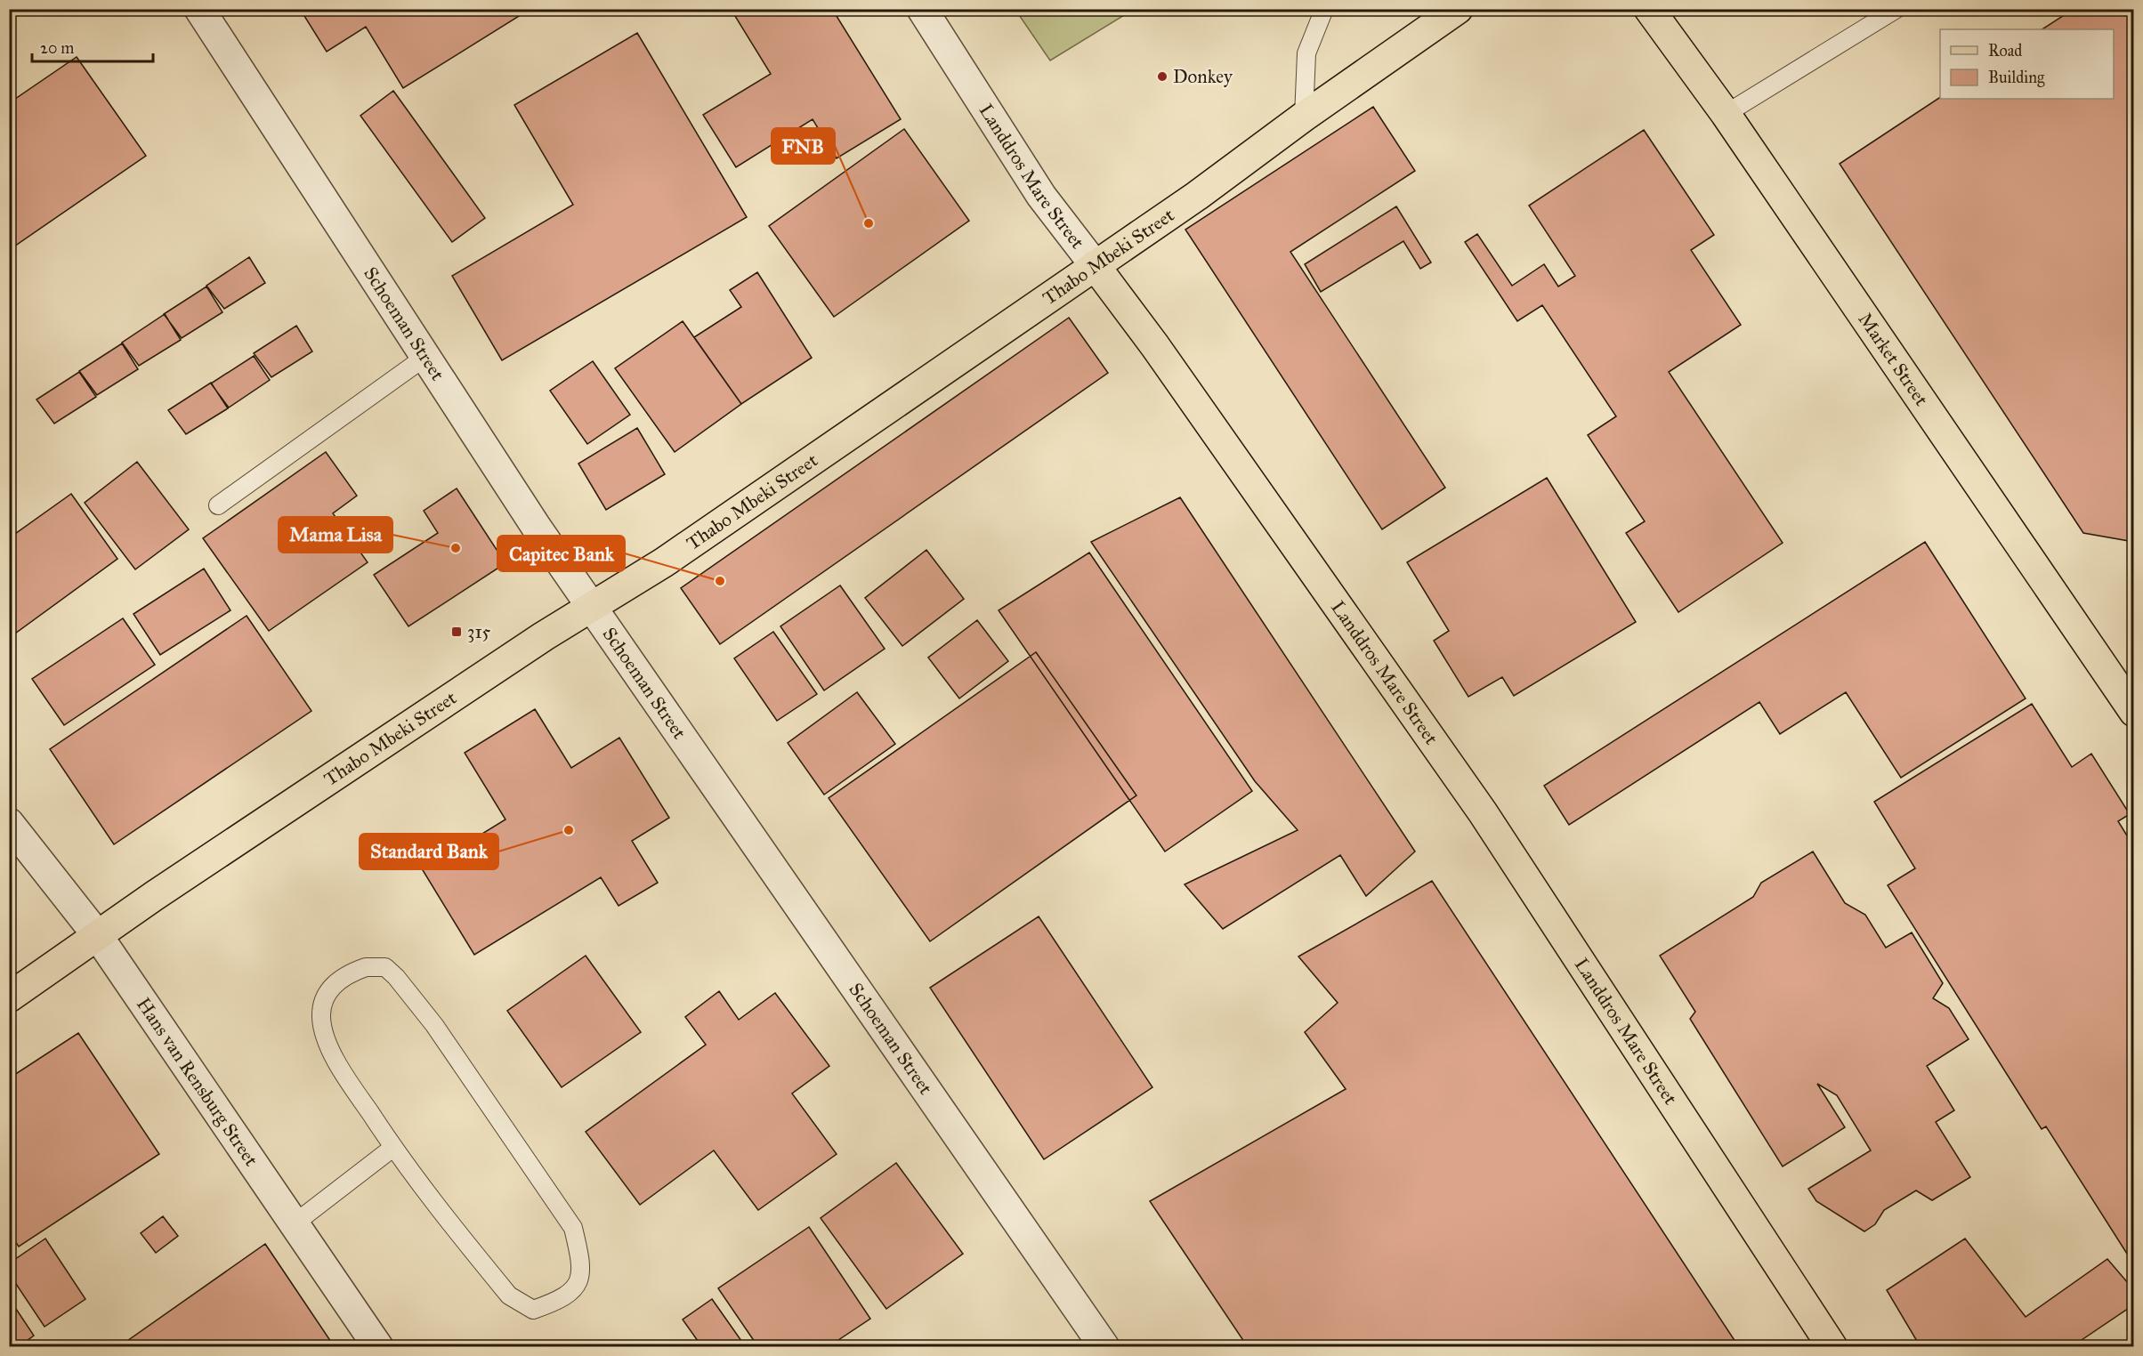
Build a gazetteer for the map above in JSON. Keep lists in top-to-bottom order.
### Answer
{
  "streets": {
    "main road": ["Landdros Mare Street", "Thabo Mbeki Street", "Market Street"],
    "street": ["Schoeman Street", "Hans van Rensburg Street"]
  },
  "crossings": [
    ["Landdros Mare Street", "Thabo Mbeki Street"],
    ["Thabo Mbeki Street", "Schoeman Street"],
    ["Thabo Mbeki Street", "Hans van Rensburg Street"]
  ],
  "places": {
    "other": [
      "Donkey",
      "FNB",
      "Mama Lisa",
      "Capitec Bank",
      "Standard Bank"
    ],
    "transit": ["315"]
  },
  "legend": ["Road", "Building"],
  "scale_bar": "20 m"
}
